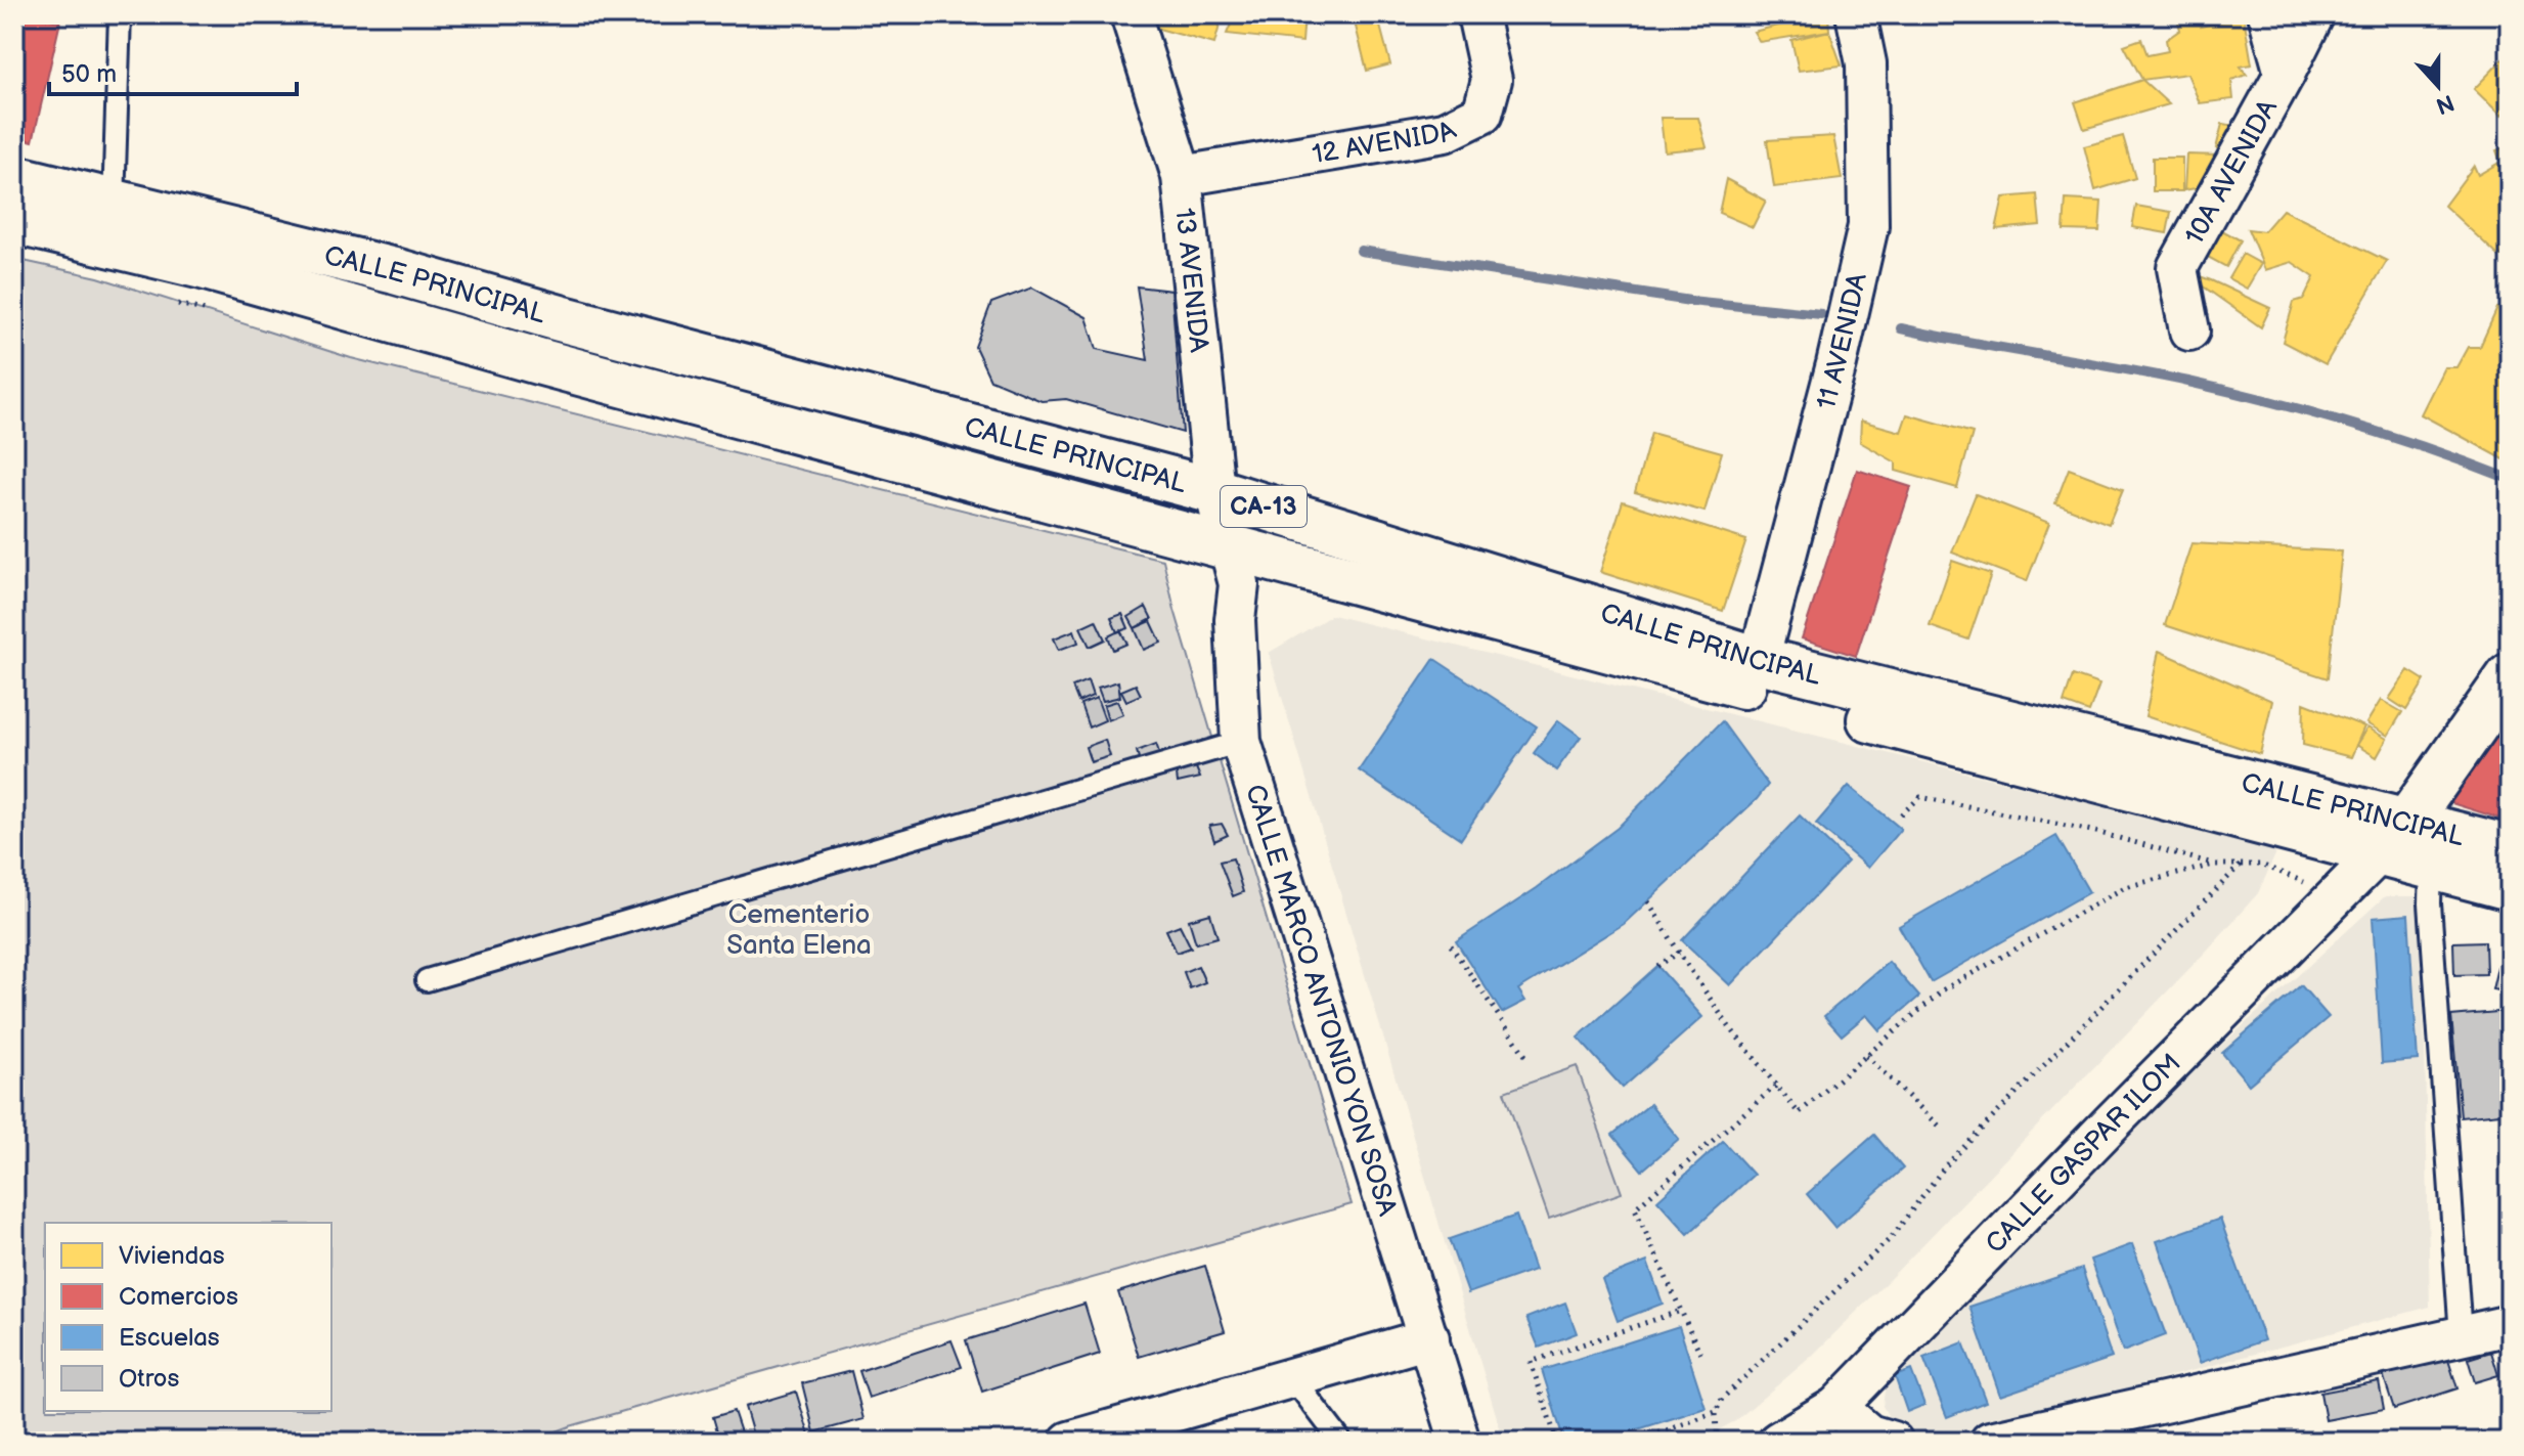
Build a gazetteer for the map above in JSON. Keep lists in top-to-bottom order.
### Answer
{
  "streets": {
    "main road": ["CALLE PRINCIPAL", "CA-13"],
    "street": [
      "12 AVENIDA",
      "10A AVENIDA",
      "13 AVENIDA",
      "11 AVENIDA",
      "CALLE MARCO ANTONIO YON SOSA",
      "CALLE GASPAR ILOM"
    ]
  },
  "crossings": [
    ["12 AVENIDA", "13 AVENIDA"],
    ["13 AVENIDA", "CALLE PRINCIPAL"],
    ["13 AVENIDA", "CALLE MARCO ANTONIO YON SOSA"],
    ["CALLE PRINCIPAL", "11 AVENIDA"],
    ["CALLE PRINCIPAL", "CALLE MARCO ANTONIO YON SOSA"],
    ["CALLE PRINCIPAL", "CALLE GASPAR ILOM"]
  ],
  "parks": ["Cementerio Santa Elena"],
  "legend": [
    "Viviendas",
    "Comercios",
    "Escuelas",
    "Otros"
  ],
  "scale_bar": "50 m",
  "north": "bottom"
}
